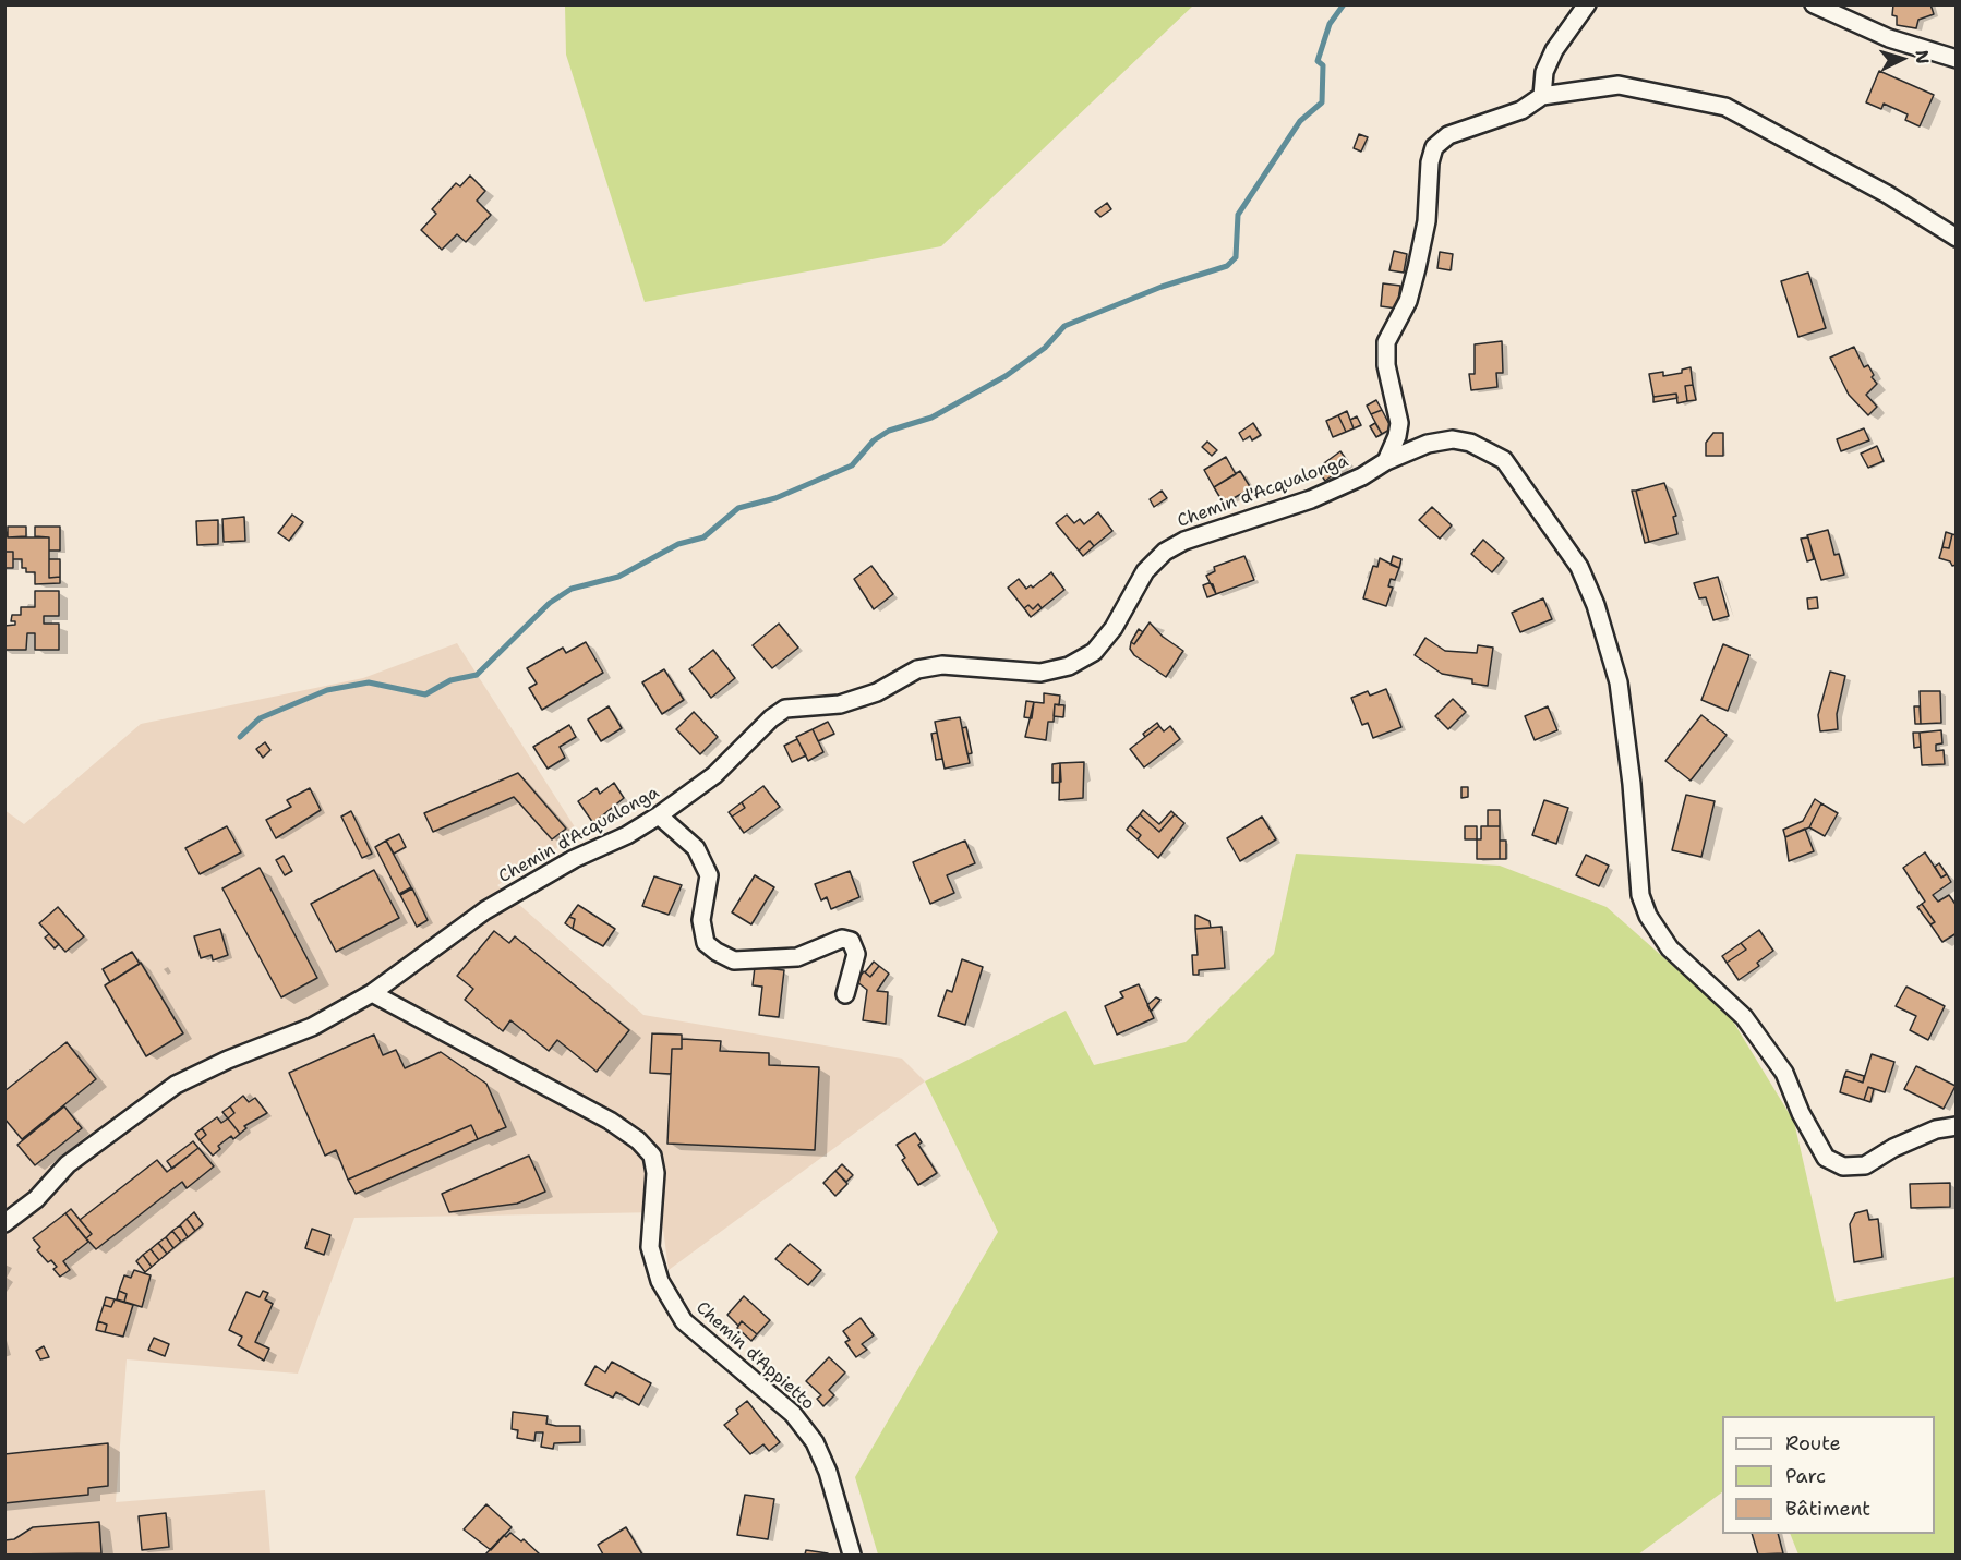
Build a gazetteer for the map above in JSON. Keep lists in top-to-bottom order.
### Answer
{
  "streets": {
    "street": ["Chemin d'Acqualonga", "Chemin d'Appietto"]
  },
  "crossings": [
    ["Chemin d'Acqualonga", "Chemin d'Appietto"]
  ],
  "legend": ["Route", "Parc", "Bâtiment"],
  "north": "right"
}
